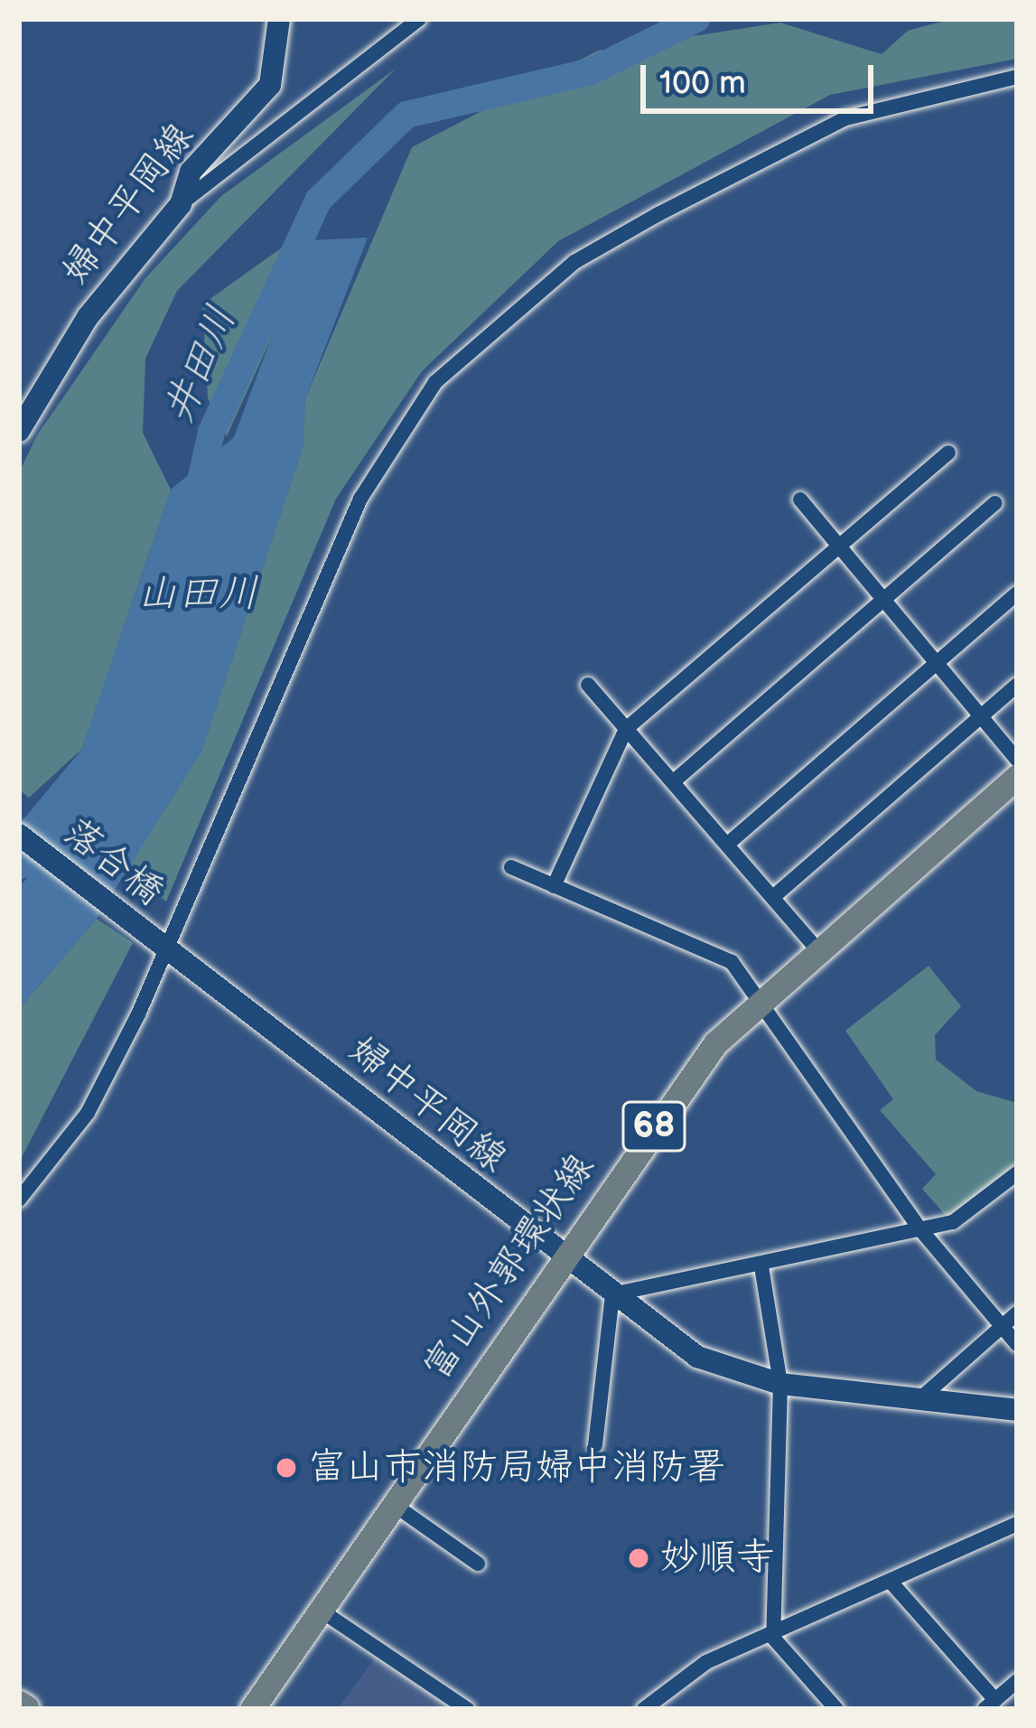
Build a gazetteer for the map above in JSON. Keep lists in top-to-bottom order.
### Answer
{
  "streets": {
    "main road": [
      "婦中平岡線",
      "落合橋",
      "68",
      "富山外郭環状線"
    ]
  },
  "crossings": [
    ["婦中平岡線", "落合橋"],
    ["婦中平岡線", "富山外郭環状線"]
  ],
  "water": ["井田川", "山田川"],
  "places": ["富山市消防局婦中消防署", "妙順寺"],
  "scale_bar": "100 m"
}
